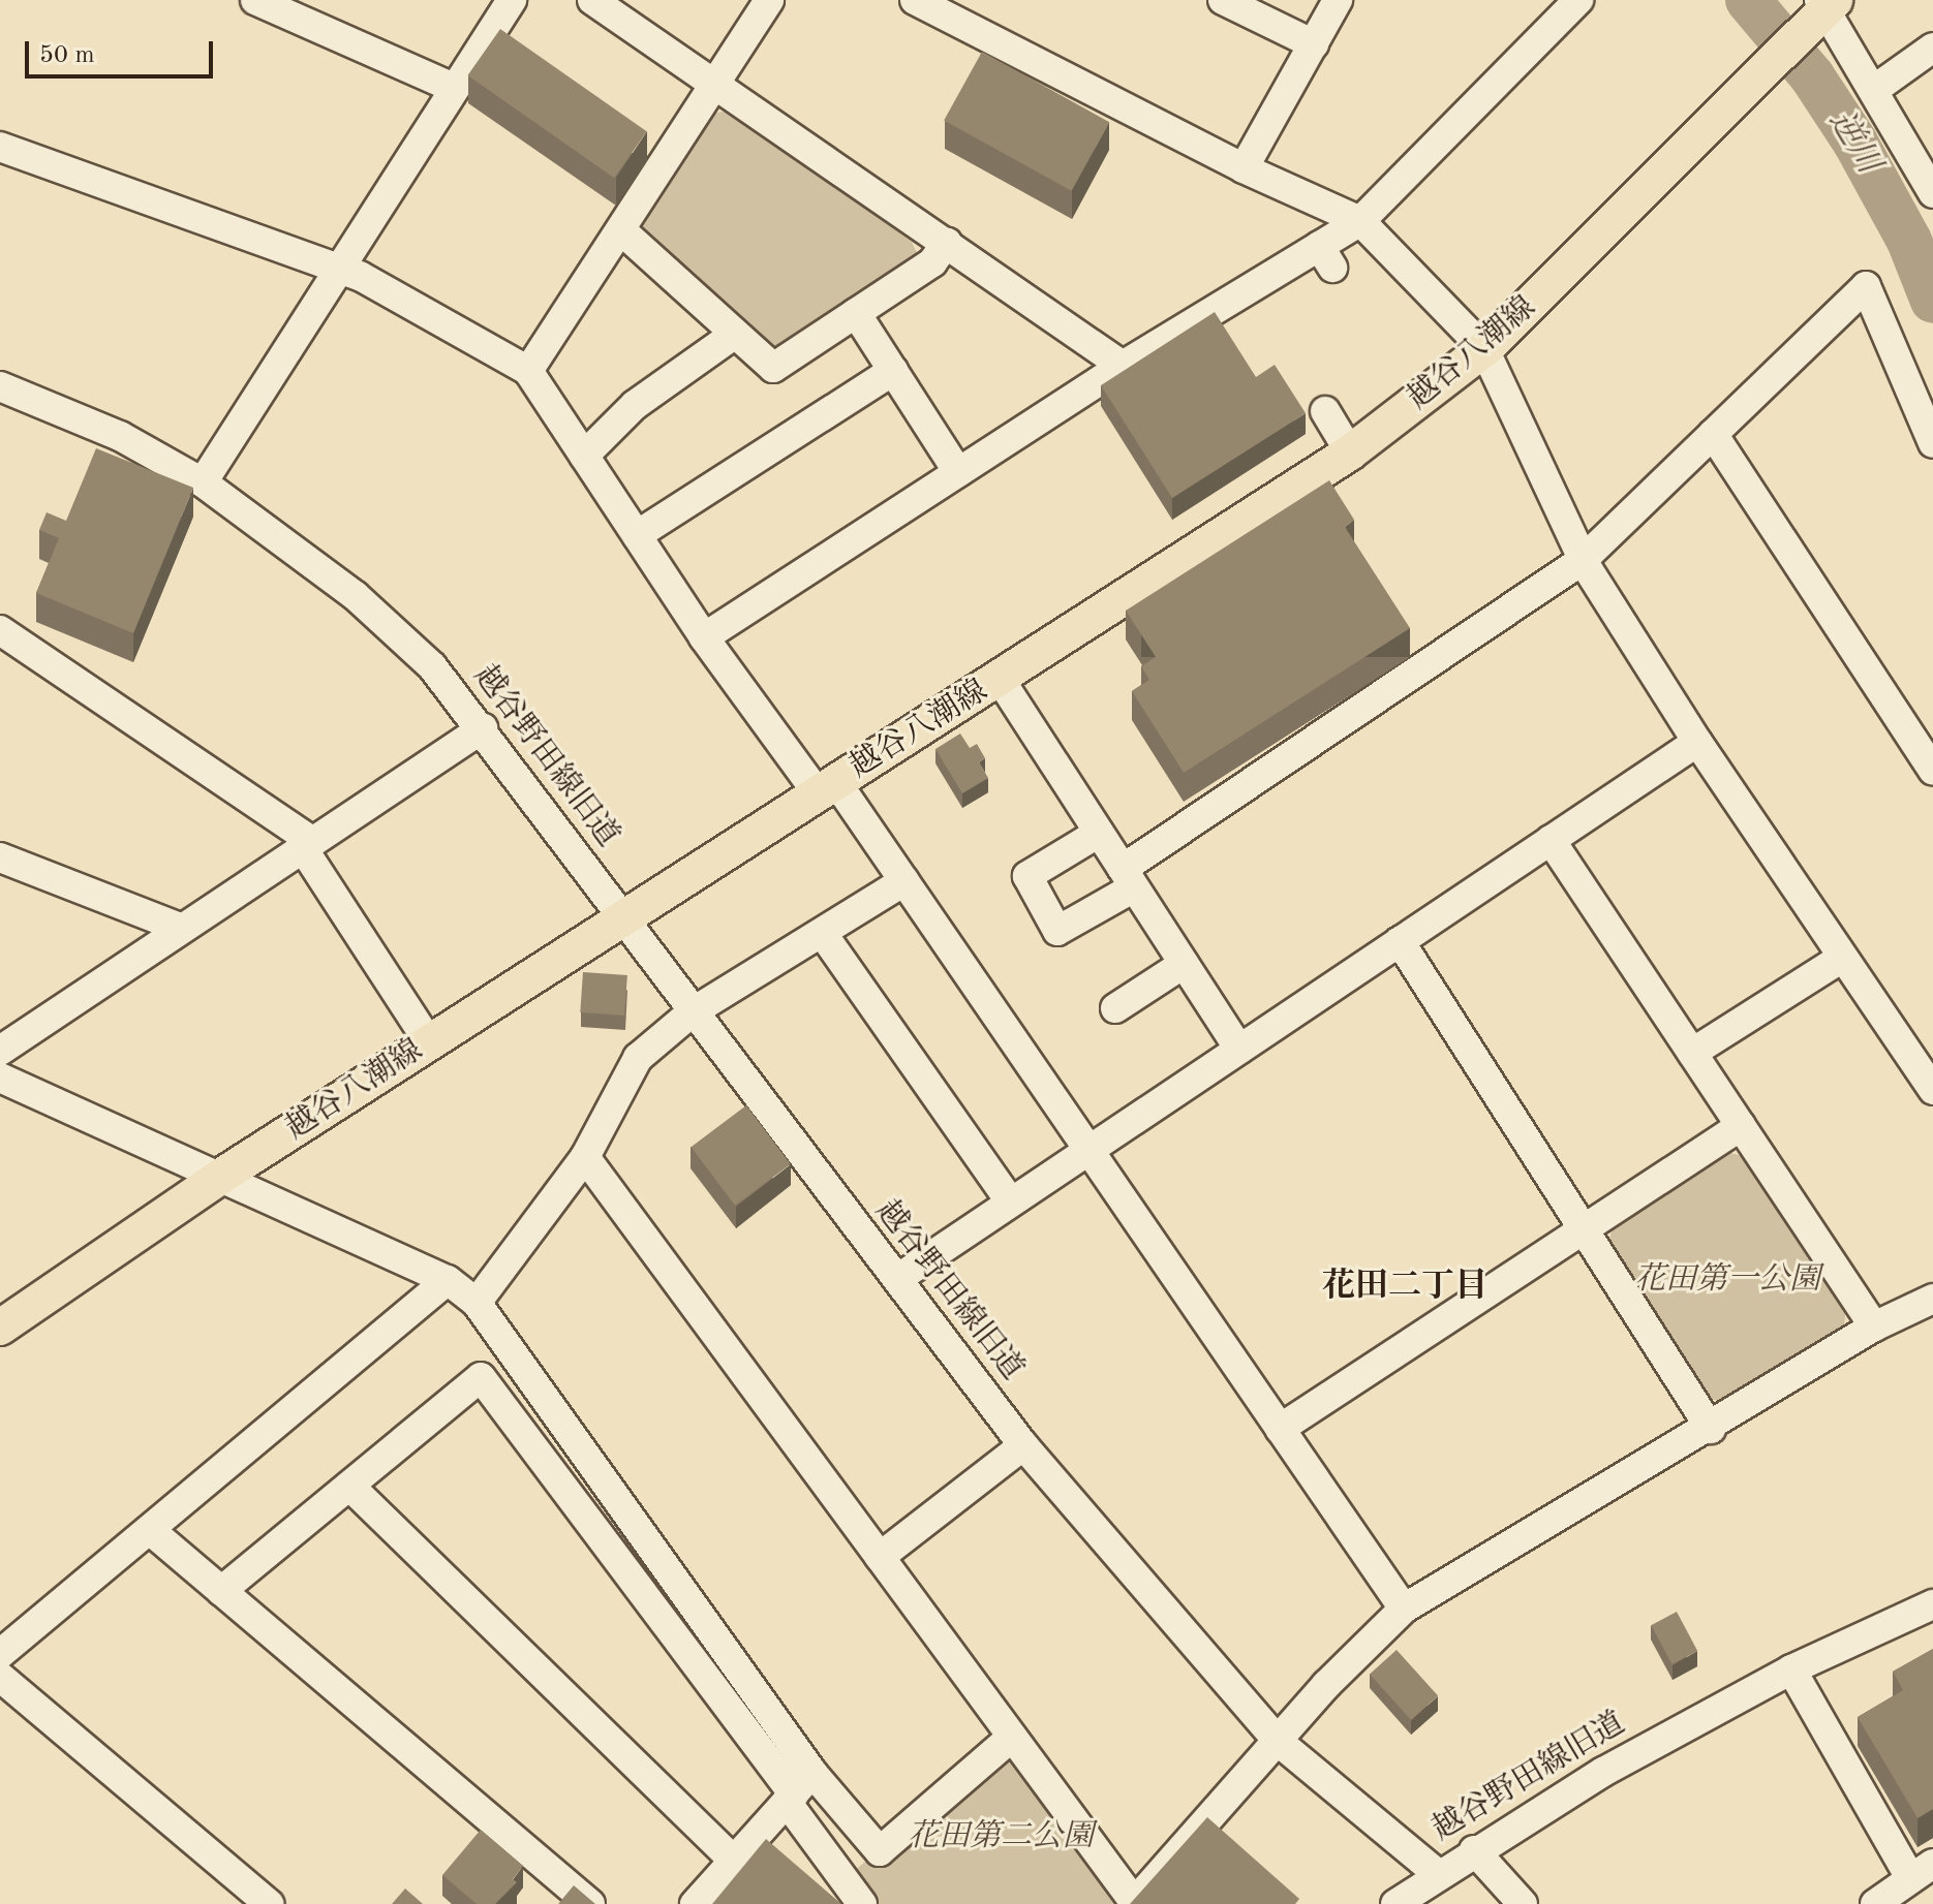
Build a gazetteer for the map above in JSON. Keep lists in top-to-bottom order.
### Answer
{
  "streets": {
    "main road": ["越谷八潮線"],
    "street": ["越谷野田線旧道"]
  },
  "crossings": [
    ["越谷八潮線", "越谷野田線旧道"]
  ],
  "districts": ["花田二丁目"],
  "water": ["逆川"],
  "parks": ["花田第一公園", "花田第二公園"],
  "scale_bar": "50 m"
}
